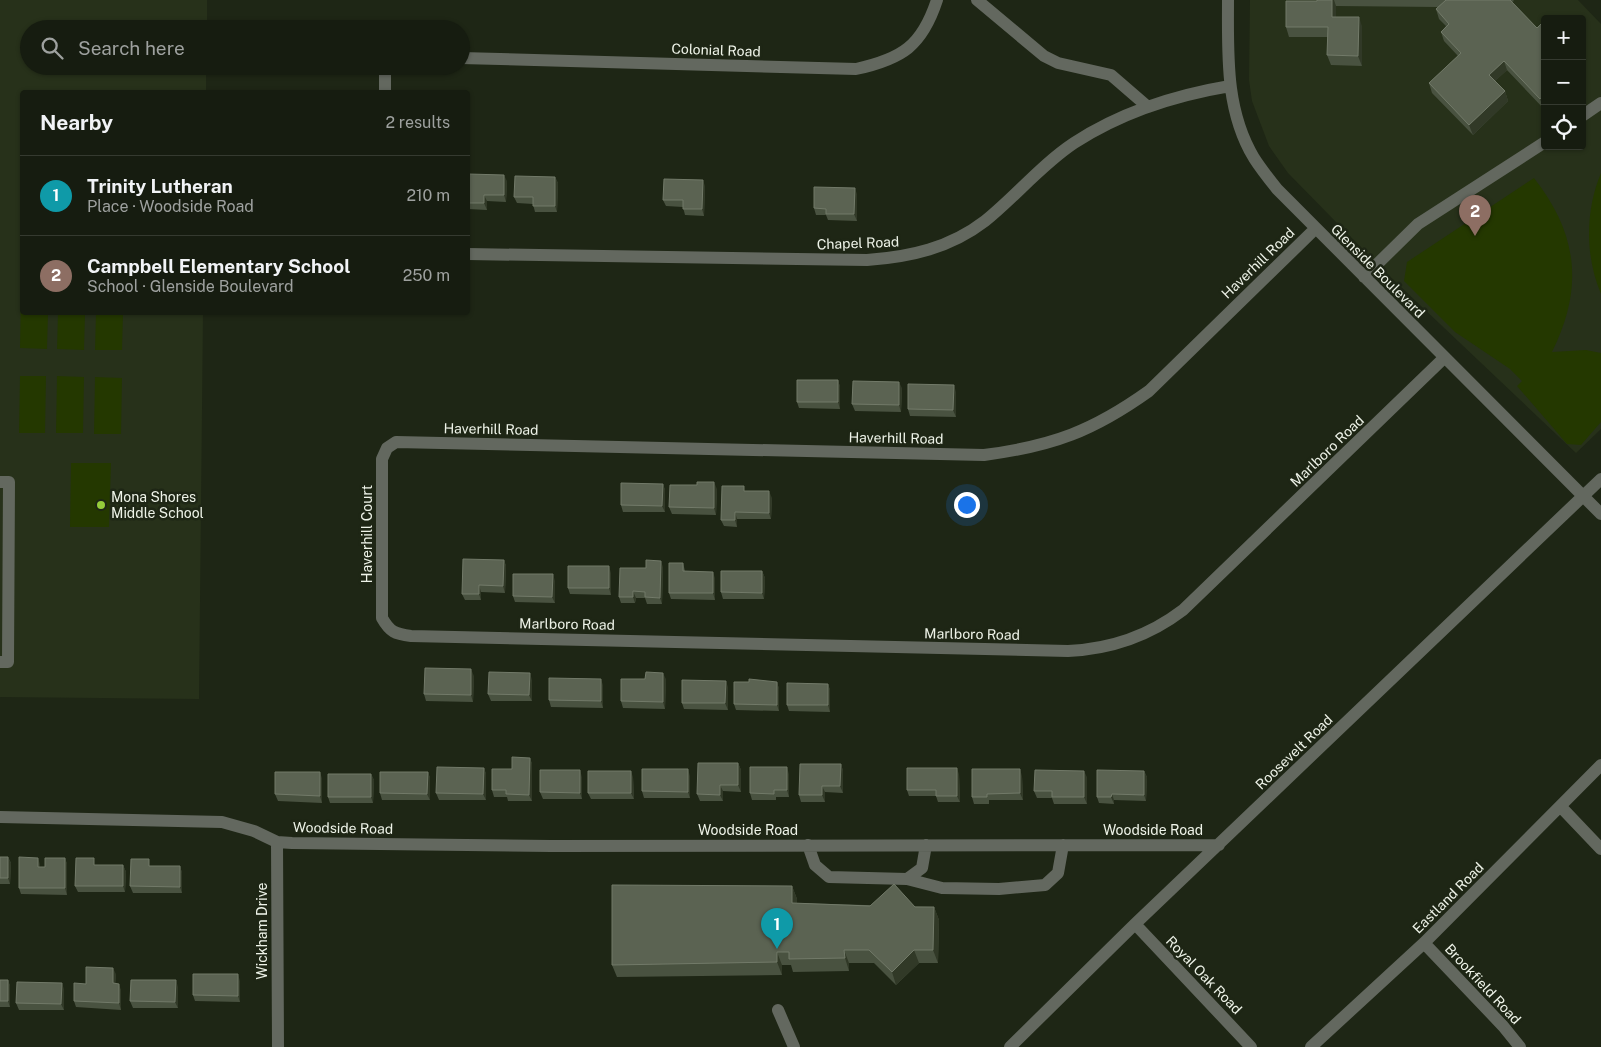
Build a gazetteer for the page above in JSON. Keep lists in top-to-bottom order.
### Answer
{
  "streets": {
    "street": [
      "Colonial Road",
      "Chapel Road",
      "Haverhill Road",
      "Glenside Boulevard",
      "Marlboro Road",
      "Haverhill Court",
      "Roosevelt Road",
      "Woodside Road",
      "Eastland Road",
      "Wickham Drive",
      "Royal Oak Road",
      "Brookfield Road"
    ]
  },
  "crossings": [
    ["Chapel Road", "Glenside Boulevard"],
    ["Haverhill Road", "Glenside Boulevard"],
    ["Haverhill Road", "Haverhill Court"],
    ["Glenside Boulevard", "Marlboro Road"],
    ["Glenside Boulevard", "Roosevelt Road"],
    ["Marlboro Road", "Haverhill Court"],
    ["Roosevelt Road", "Woodside Road"],
    ["Roosevelt Road", "Royal Oak Road"],
    ["Woodside Road", "Wickham Drive"],
    ["Eastland Road", "Brookfield Road"]
  ],
  "places": ["Mona Shores Middle School"],
  "page": {
    "map_buttons": ["+", "−"],
    "search": "Search here",
    "heading": ["Nearby", "2 results"],
    "list": [
      {
        "mark": "1",
        "name": "Trinity Lutheran",
        "note": "Place · Woodside Road",
        "value": "210 m"
      },
      {
        "mark": "2",
        "name": "Campbell Elementary School",
        "note": "School · Glenside Boulevard",
        "value": "250 m"
      }
    ],
    "pins": ["2", "1"]
  }
}
